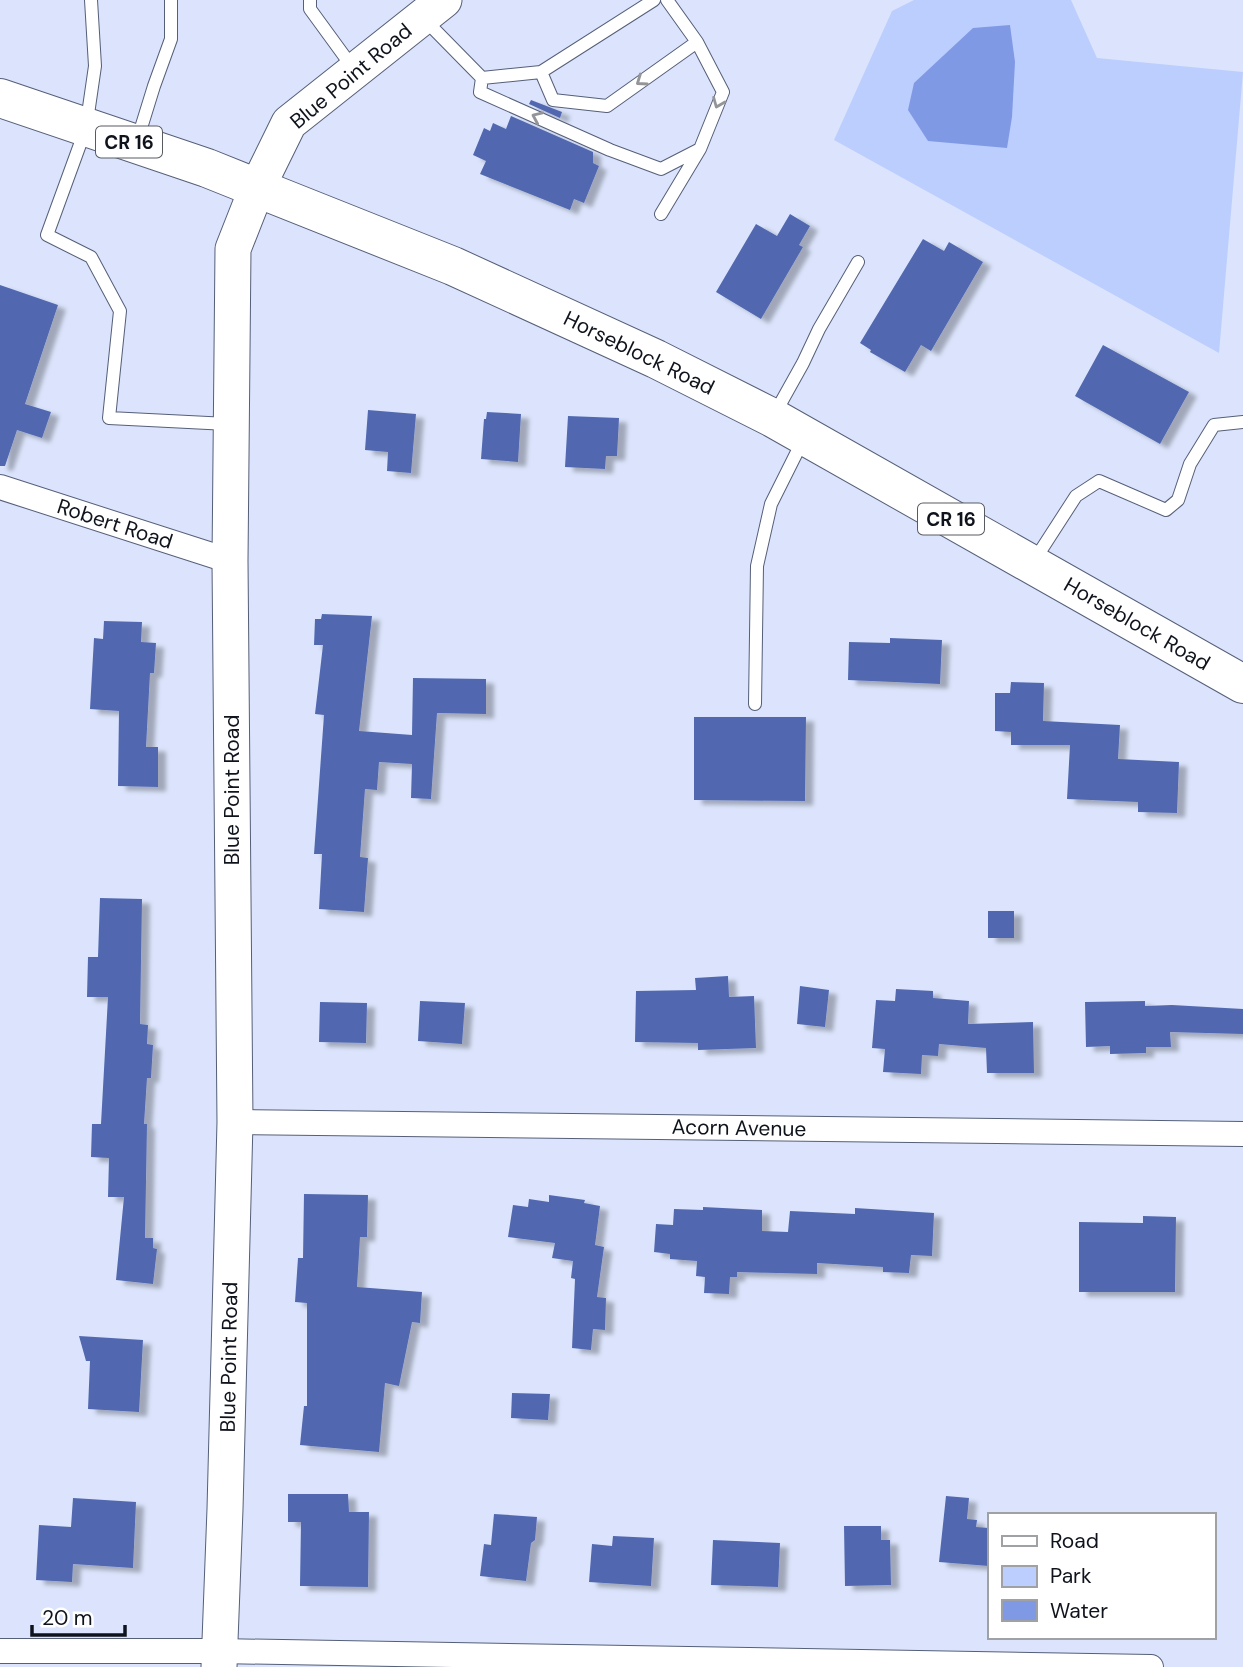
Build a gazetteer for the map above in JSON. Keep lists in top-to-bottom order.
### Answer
{
  "streets": {
    "main road": ["CR 16", "Horseblock Road"],
    "street": ["Blue Point Road", "Robert Road", "Acorn Avenue"]
  },
  "crossings": [
    ["Blue Point Road", "Horseblock Road"],
    ["Blue Point Road", "Robert Road"],
    ["Blue Point Road", "Acorn Avenue"]
  ],
  "legend": ["Road", "Park", "Water"],
  "scale_bar": "20 m"
}
